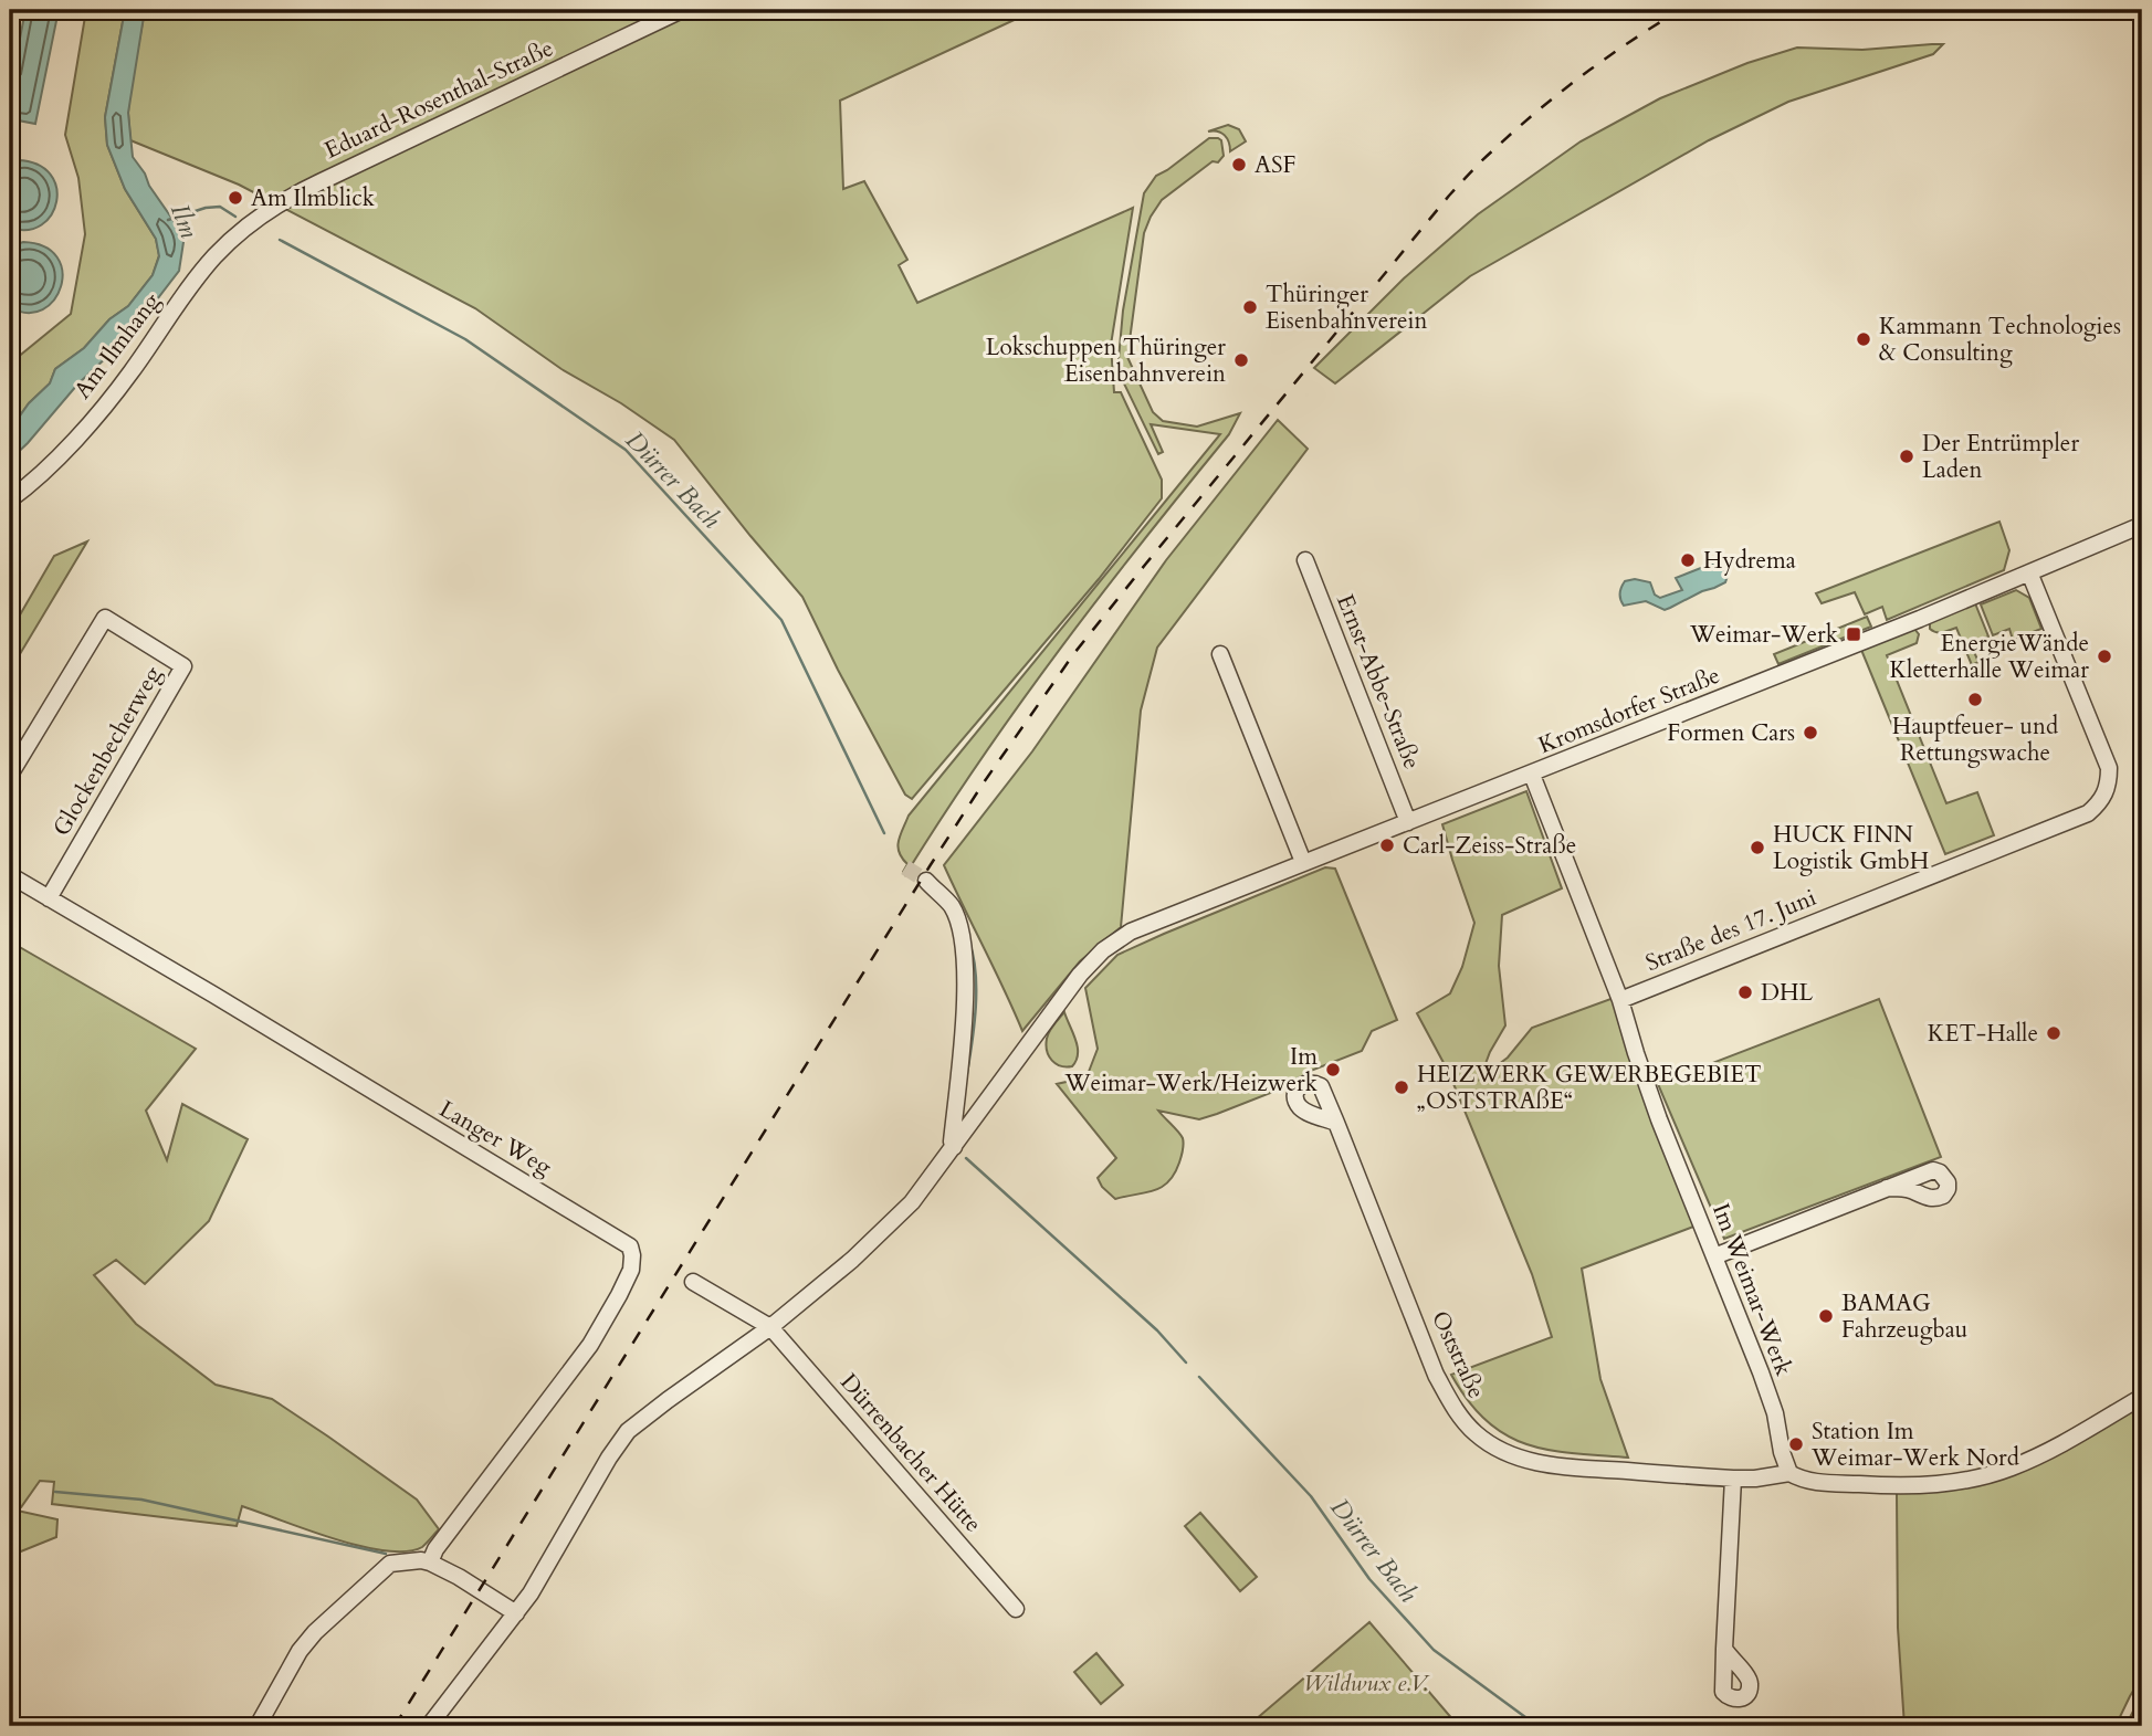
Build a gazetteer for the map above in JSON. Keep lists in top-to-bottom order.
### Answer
{
  "streets": {
    "street": [
      "Eduard-Rosenthal-Straße",
      "Am Ilmhang",
      "Ernst-Abbe-Straße",
      "Kromsdorfer Straße",
      "Glockenbecherweg",
      "Straße des 17. Juni",
      "Langer Weg",
      "Im Weimar-Werk",
      "Oststraße",
      "Dürrenbacher Hütte"
    ]
  },
  "crossings": [
    ["Eduard-Rosenthal-Straße", "Am Ilmhang"],
    ["Ernst-Abbe-Straße", "Kromsdorfer Straße"],
    ["Kromsdorfer Straße", "Straße des 17. Juni"],
    ["Kromsdorfer Straße", "Im Weimar-Werk"],
    ["Glockenbecherweg", "Langer Weg"],
    ["Straße des 17. Juni", "Im Weimar-Werk"],
    ["Im Weimar-Werk", "Oststraße"]
  ],
  "water": ["Ilm", "Dürrer Bach"],
  "parks": ["Wildwux e.V."],
  "places": {
    "other": [
      "ASF",
      "Am Ilmblick",
      "Thüringer Eisenbahnverein",
      "Kammann Technologies & Consulting",
      "Lokschuppen Thüringer Eisenbahnverein",
      "Der Entrümpler Laden",
      "Hydrema",
      "EnergieWände Kletterhalle Weimar",
      "Hauptfeuer- und Rettungswache",
      "Formen Cars",
      "Carl-Zeiss-Straße",
      "HUCK FINN Logistik GmbH",
      "DHL",
      "KET-Halle",
      "Im Weimar-Werk/Heizwerk",
      "HEIZWERK GEWERBEGEBIET „OSTSTRAßE“",
      "BAMAG Fahrzeugbau",
      "Station Im Weimar-Werk Nord"
    ],
    "transit": ["Weimar-Werk"]
  }
}
